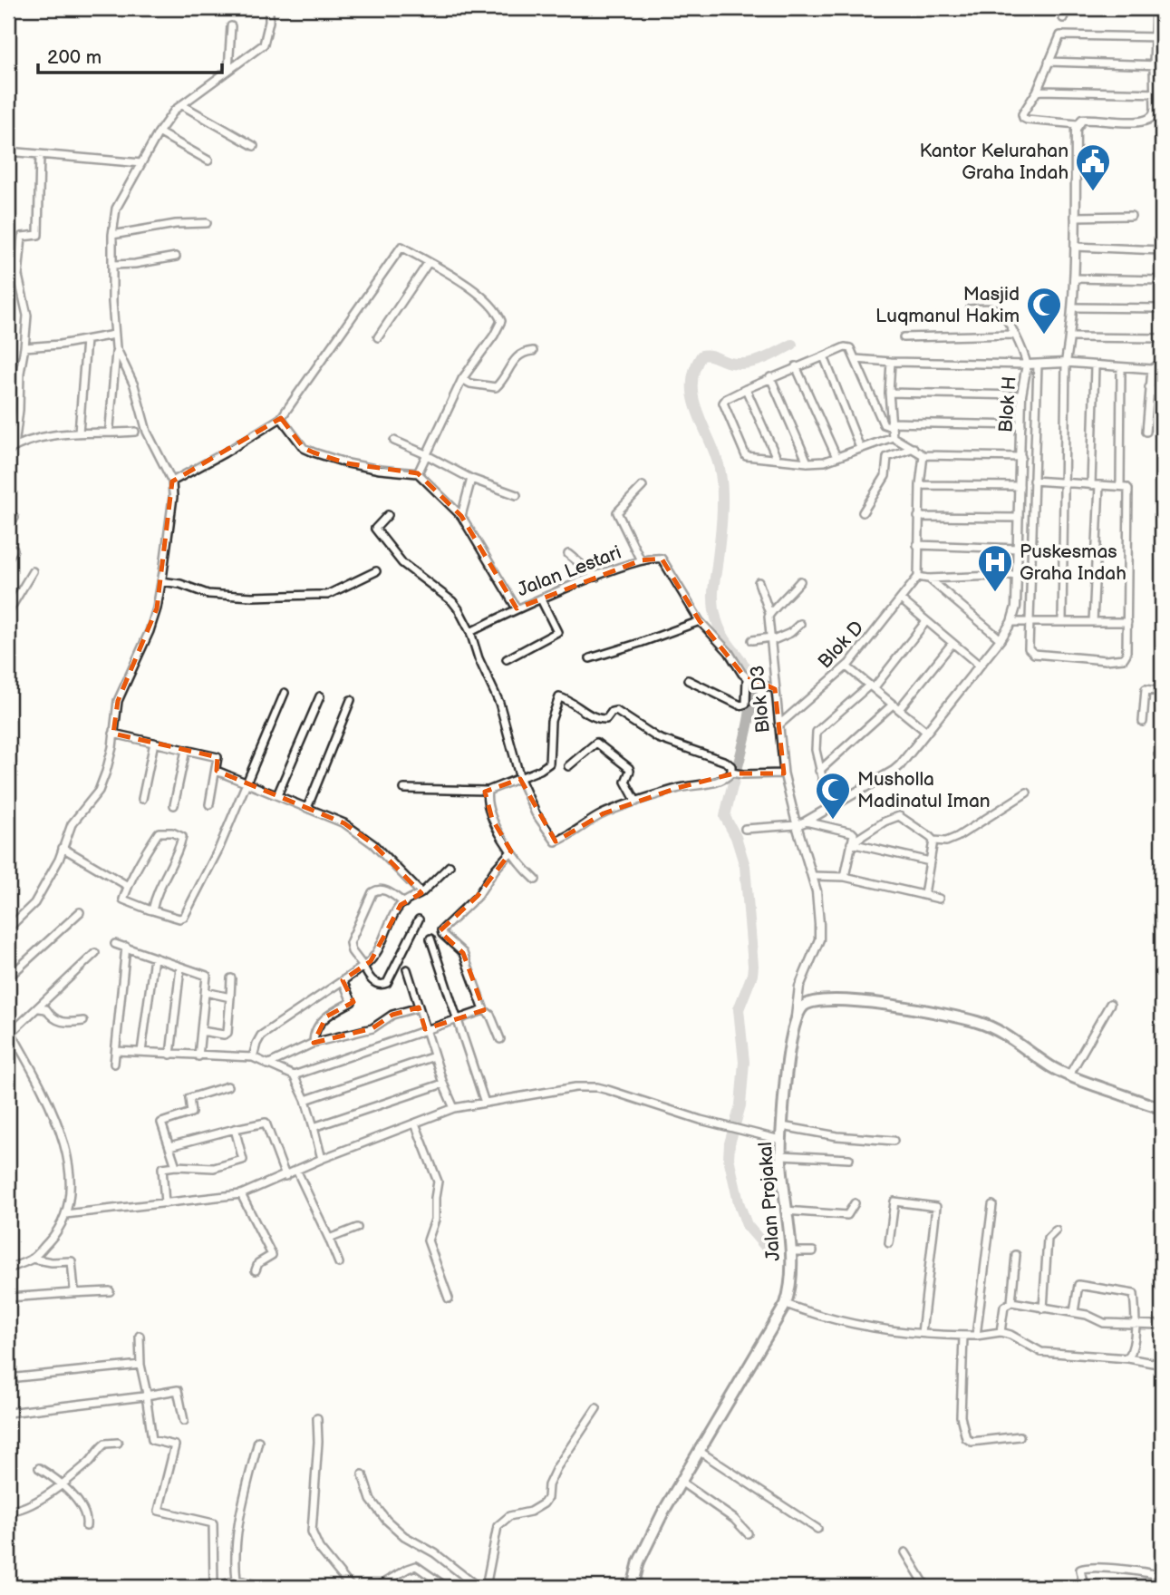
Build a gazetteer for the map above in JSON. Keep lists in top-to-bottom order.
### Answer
{
  "streets": {
    "main road": ["Jalan Projakal"],
    "street": [
      "Blok H",
      "Jalan Lestari",
      "Blok D",
      "Blok D3"
    ]
  },
  "crossings": [
    ["Blok H", "Blok D3"],
    ["Blok D", "Blok D3"]
  ],
  "places": {
    "public building": ["Kantor Kelurahan Graha Indah"],
    "mosque": ["Masjid Luqmanul Hakim", "Musholla Madinatul Iman"],
    "hospital": ["Puskesmas Graha Indah"]
  },
  "scale_bar": "200 m"
}
